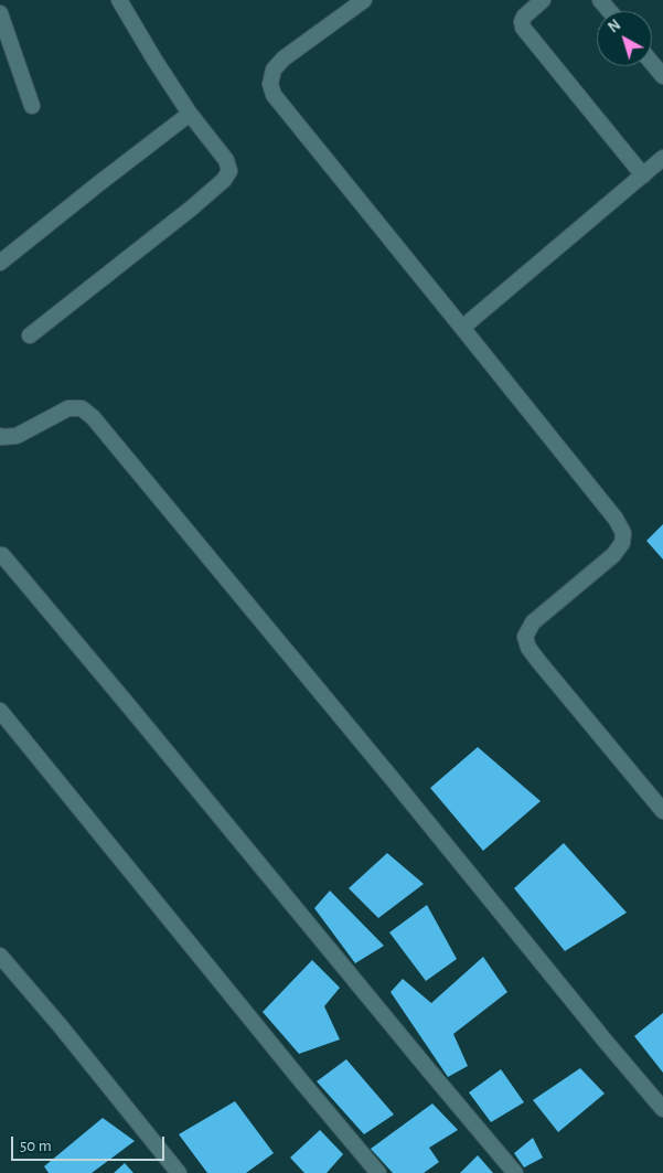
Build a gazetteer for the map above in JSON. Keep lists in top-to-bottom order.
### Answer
{
  "scale_bar": "50 m",
  "north": "top left"
}
